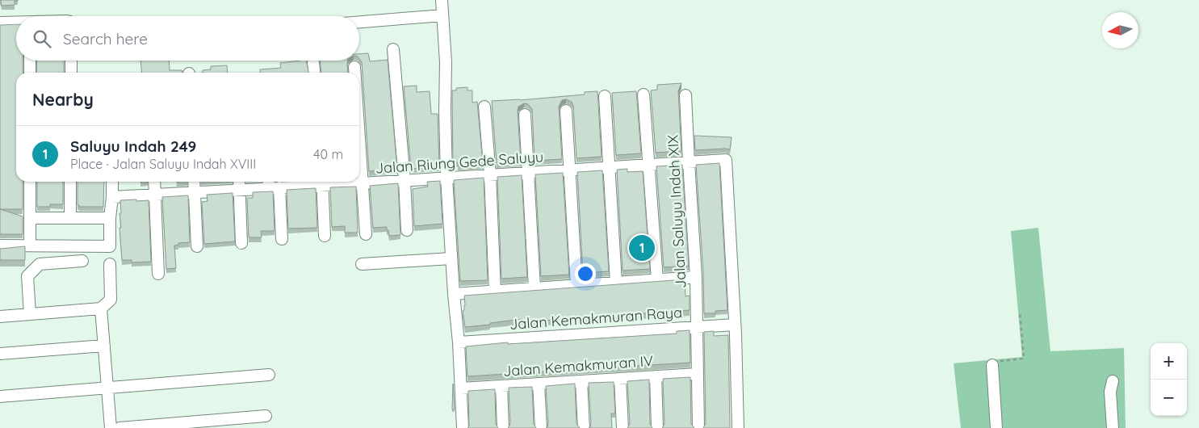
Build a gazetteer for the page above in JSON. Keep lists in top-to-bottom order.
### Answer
{
  "streets": {
    "street": [
      "Jalan Riung Gede Saluyu",
      "Jalan Saluyu Indah XIX",
      "Jalan Kemakmuran Raya",
      "Jalan Kemakmuran IV"
    ]
  },
  "crossings": [
    ["Jalan Riung Gede Saluyu", "Jalan Saluyu Indah XIX"],
    ["Jalan Riung Gede Saluyu", "Jalan Kemakmuran Raya"],
    ["Jalan Saluyu Indah XIX", "Jalan Kemakmuran Raya"],
    ["Jalan Saluyu Indah XIX", "Jalan Kemakmuran IV"]
  ],
  "north": "left",
  "page": {
    "search": "Search here",
    "heading": "Nearby",
    "list": [
      {
        "mark": "1",
        "name": "Saluyu Indah 249",
        "note": "Place · Jalan Saluyu Indah XVIII",
        "value": "40 m"
      }
    ],
    "pins": "1",
    "map_buttons": ["+", "−"]
  }
}
